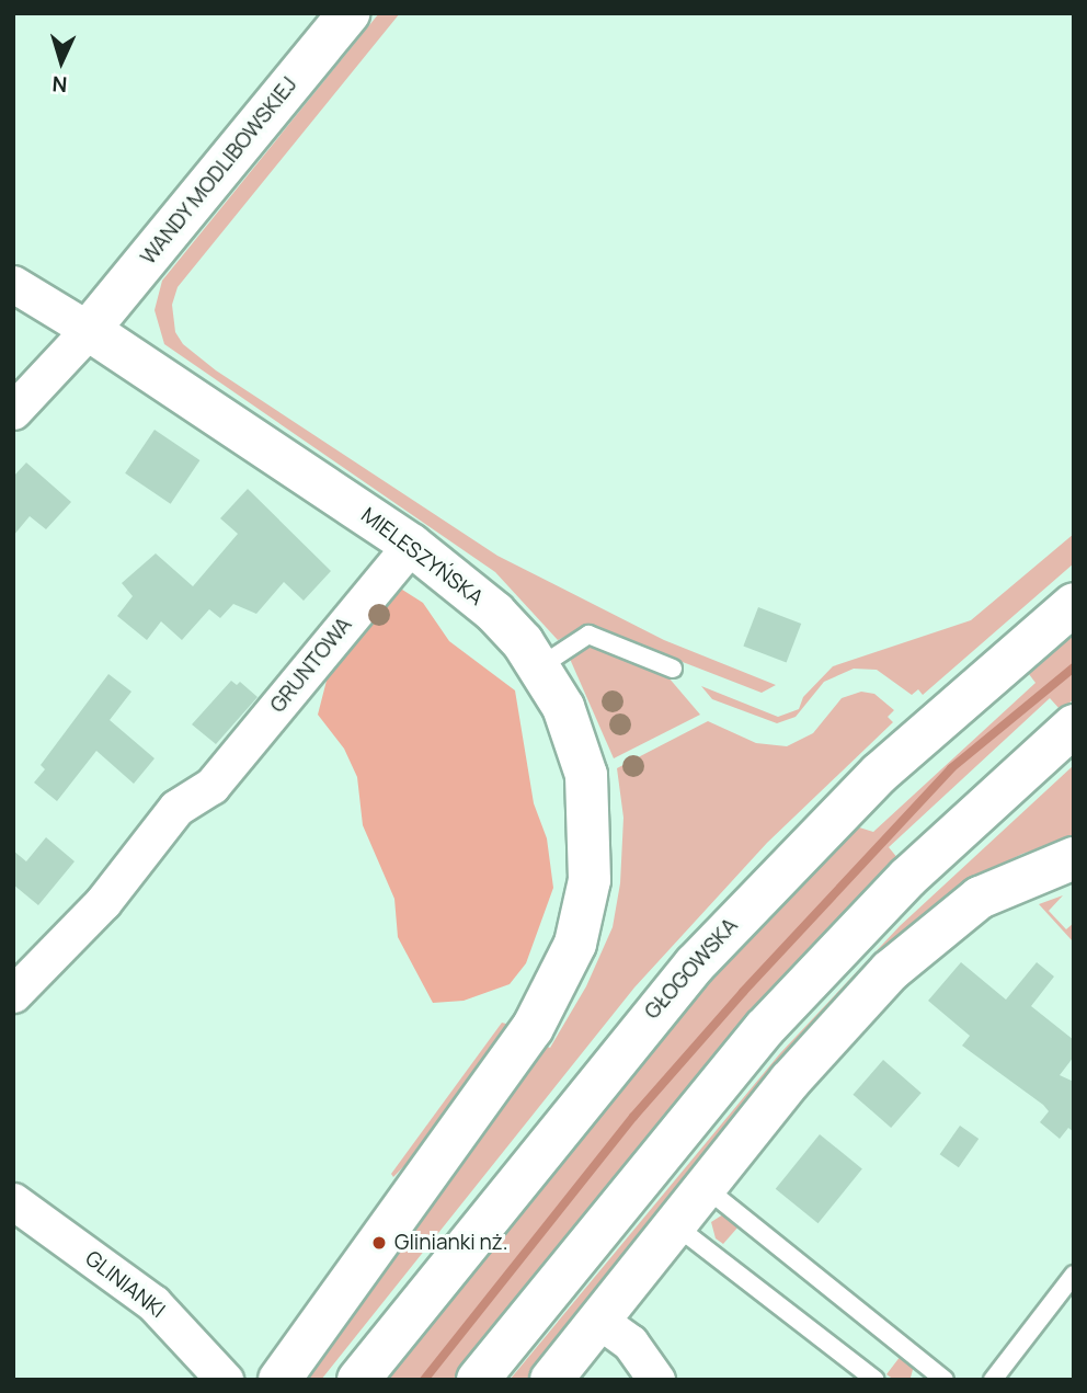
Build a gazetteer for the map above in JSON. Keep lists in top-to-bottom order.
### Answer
{
  "streets": {
    "street": [
      "WANDY MODLIBOWSKIEJ",
      "MIELESZYŃSKA",
      "GRUNTOWA",
      "GŁOGOWSKA",
      "GLINIANKI"
    ]
  },
  "crossings": [
    ["WANDY MODLIBOWSKIEJ", "MIELESZYŃSKA"],
    ["MIELESZYŃSKA", "GRUNTOWA"]
  ],
  "places": ["Glinianki nż."],
  "north": "bottom"
}
